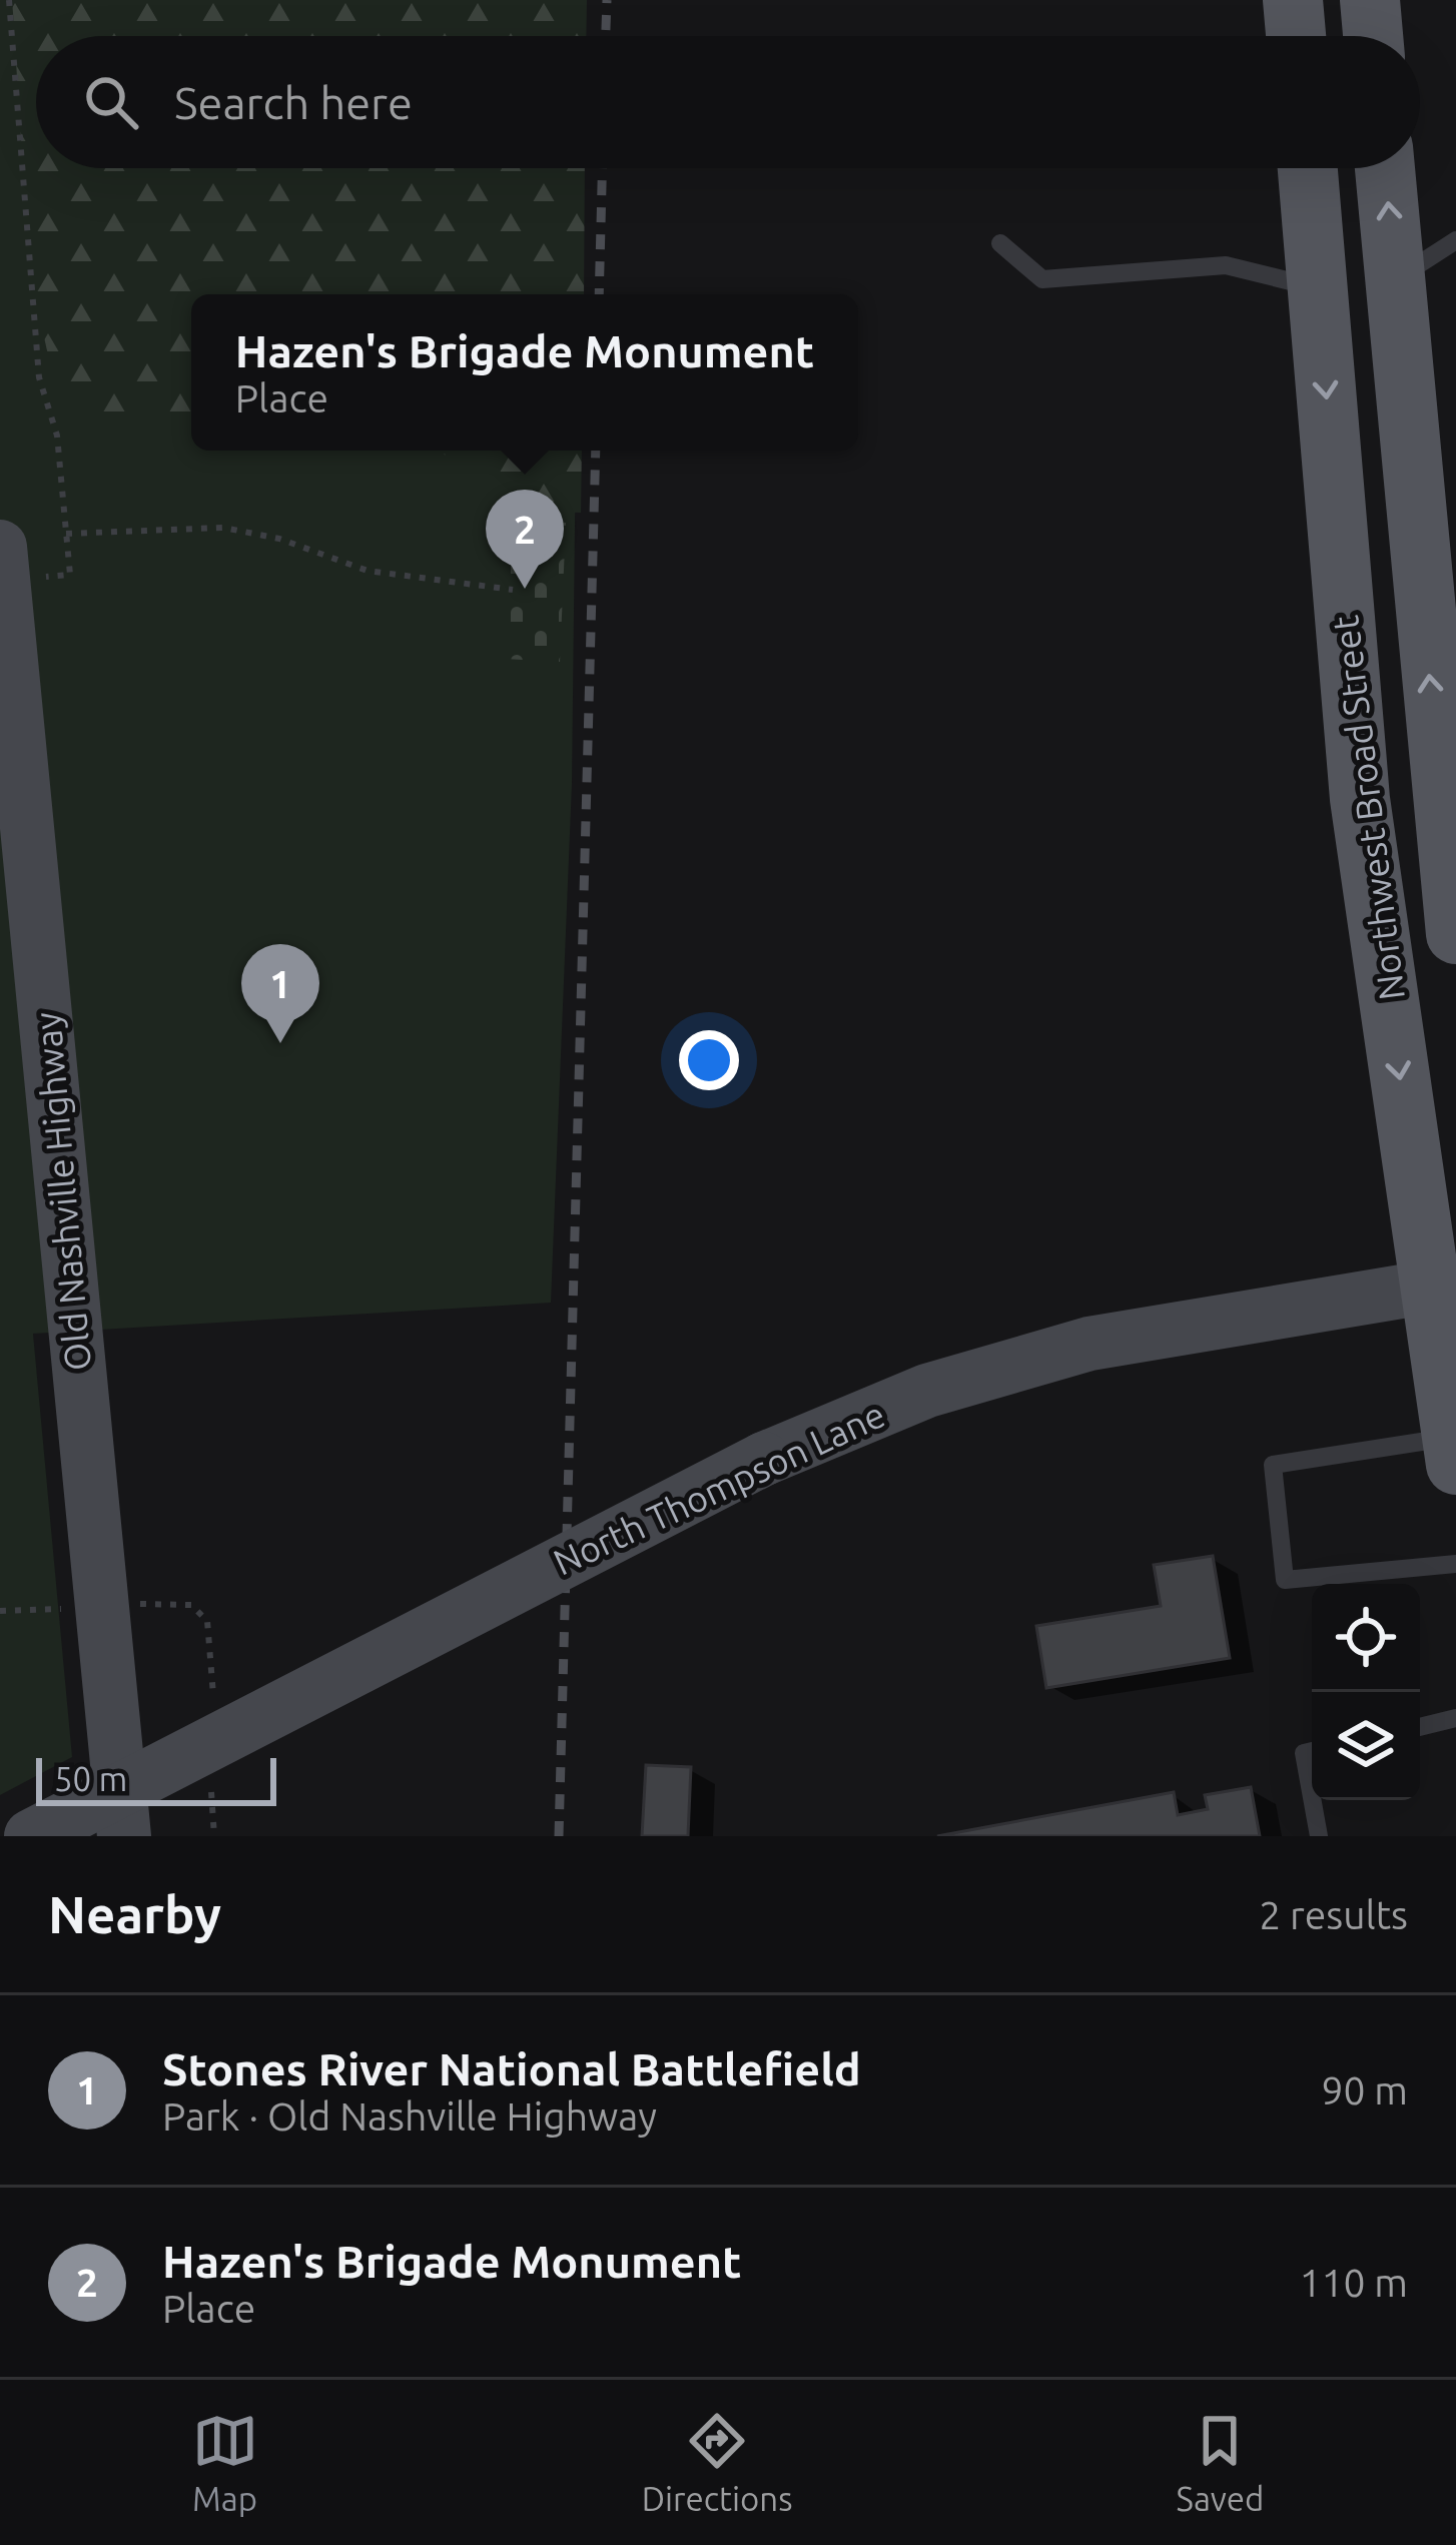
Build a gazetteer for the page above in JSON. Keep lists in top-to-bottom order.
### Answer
{
  "streets": {
    "main road": ["Northwest Broad Street", "Old Nashville Highway", "North Thompson Lane"]
  },
  "crossings": [
    ["Northwest Broad Street", "North Thompson Lane"]
  ],
  "scale_bar": "50 m",
  "page": {
    "search": "Search here",
    "popup": ["Hazen's Brigade Monument", "Place"],
    "pins": ["2", "1"],
    "scale": "50 m",
    "heading": ["Nearby", "2 results"],
    "list": [
      {
        "mark": "1",
        "name": "Stones River National Battlefield",
        "note": "Park · Old Nashville Highway",
        "value": "90 m"
      },
      {
        "mark": "2",
        "name": "Hazen's Brigade Monument",
        "note": "Place",
        "value": "110 m"
      }
    ],
    "nav": ["Map", "Directions", "Saved"]
  }
}
